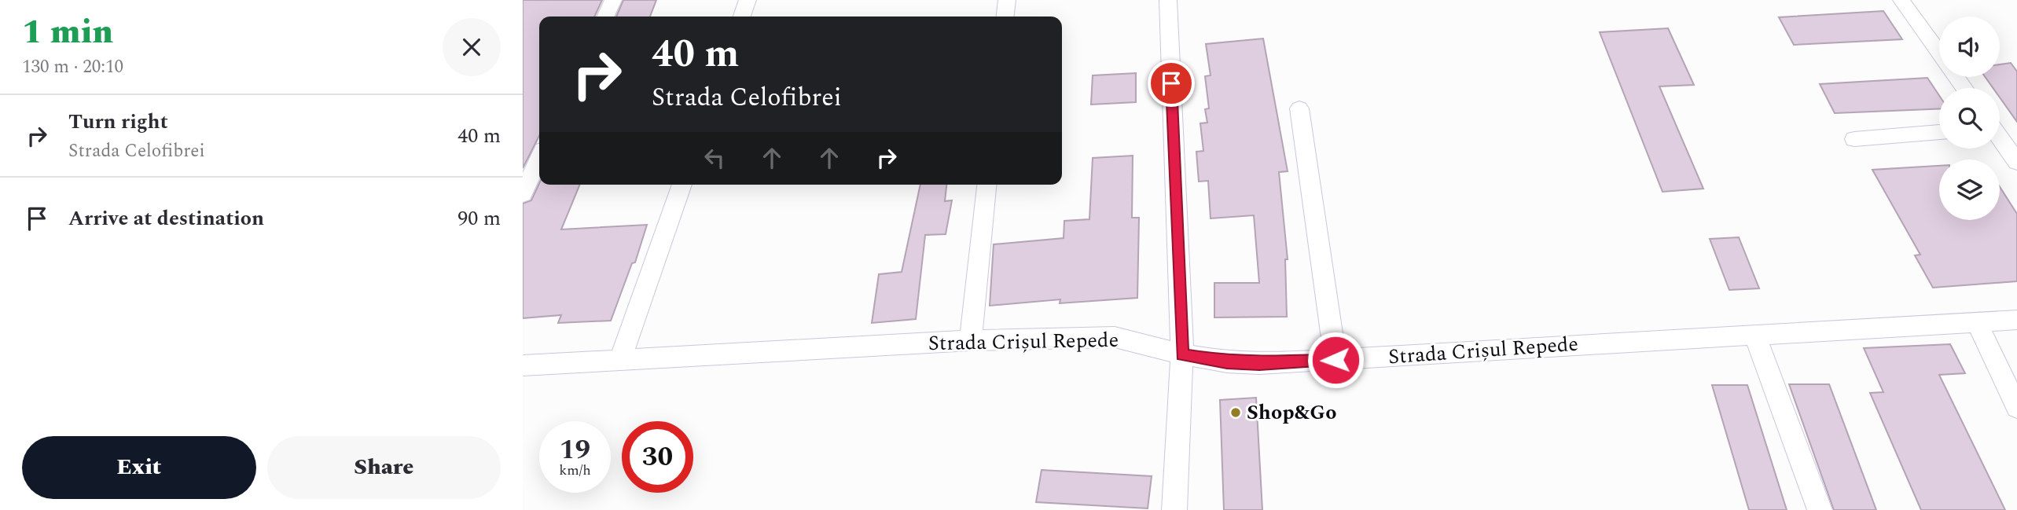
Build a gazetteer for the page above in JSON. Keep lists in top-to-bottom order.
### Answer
{
  "streets": {
    "street": ["Strada Crișul Repede"]
  },
  "places": ["Shop&Go"],
  "page": {
    "heading": ["1 min", "130 m · 20:10"],
    "turn": ["40 m", "Strada Celofibrei"],
    "list": [
      {
        "name": "Turn right",
        "note": "Strada Celofibrei",
        "value": "40 m"
      },
      {
        "name": "Arrive at destination",
        "value": "90 m"
      }
    ],
    "speed": "19 km/h",
    "limit": "30",
    "buttons": ["Exit", "Share"]
  }
}
